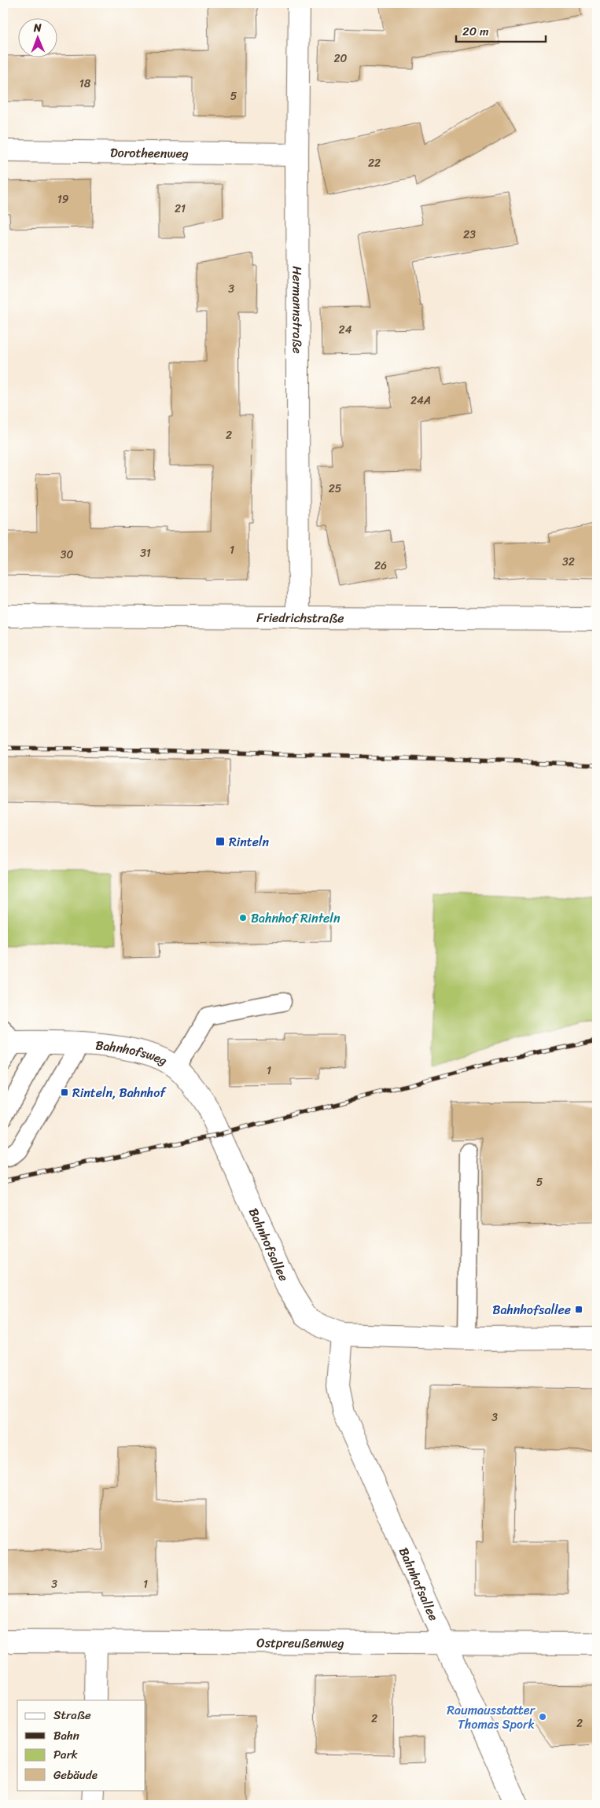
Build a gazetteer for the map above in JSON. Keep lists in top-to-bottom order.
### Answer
{
  "streets": {
    "street": [
      "Dorotheenweg",
      "Hermannstraße",
      "Friedrichstraße",
      "Bahnhofsweg",
      "Bahnhofsallee",
      "Ostpreußenweg"
    ]
  },
  "crossings": [
    ["Dorotheenweg", "Hermannstraße"],
    ["Hermannstraße", "Friedrichstraße"],
    ["Bahnhofsweg", "Bahnhofsallee"],
    ["Bahnhofsallee", "Ostpreußenweg"]
  ],
  "places": {
    "transit": ["Rinteln", "Rinteln, Bahnhof", "Bahnhofsallee"],
    "other": ["Bahnhof Rinteln", "Raumausstatter Thomas Spork"]
  },
  "house_numbers": [
    "20",
    "18",
    "5",
    "22",
    "19",
    "21",
    "23",
    "3",
    "24",
    "24A",
    "2",
    "25",
    "1",
    "31",
    "30",
    "32",
    "26",
    "1",
    "5",
    "3",
    "3",
    "1",
    "2",
    "2"
  ],
  "legend": [
    "Straße",
    "Bahn",
    "Park",
    "Gebäude"
  ],
  "scale_bar": "20 m",
  "north": "top"
}
